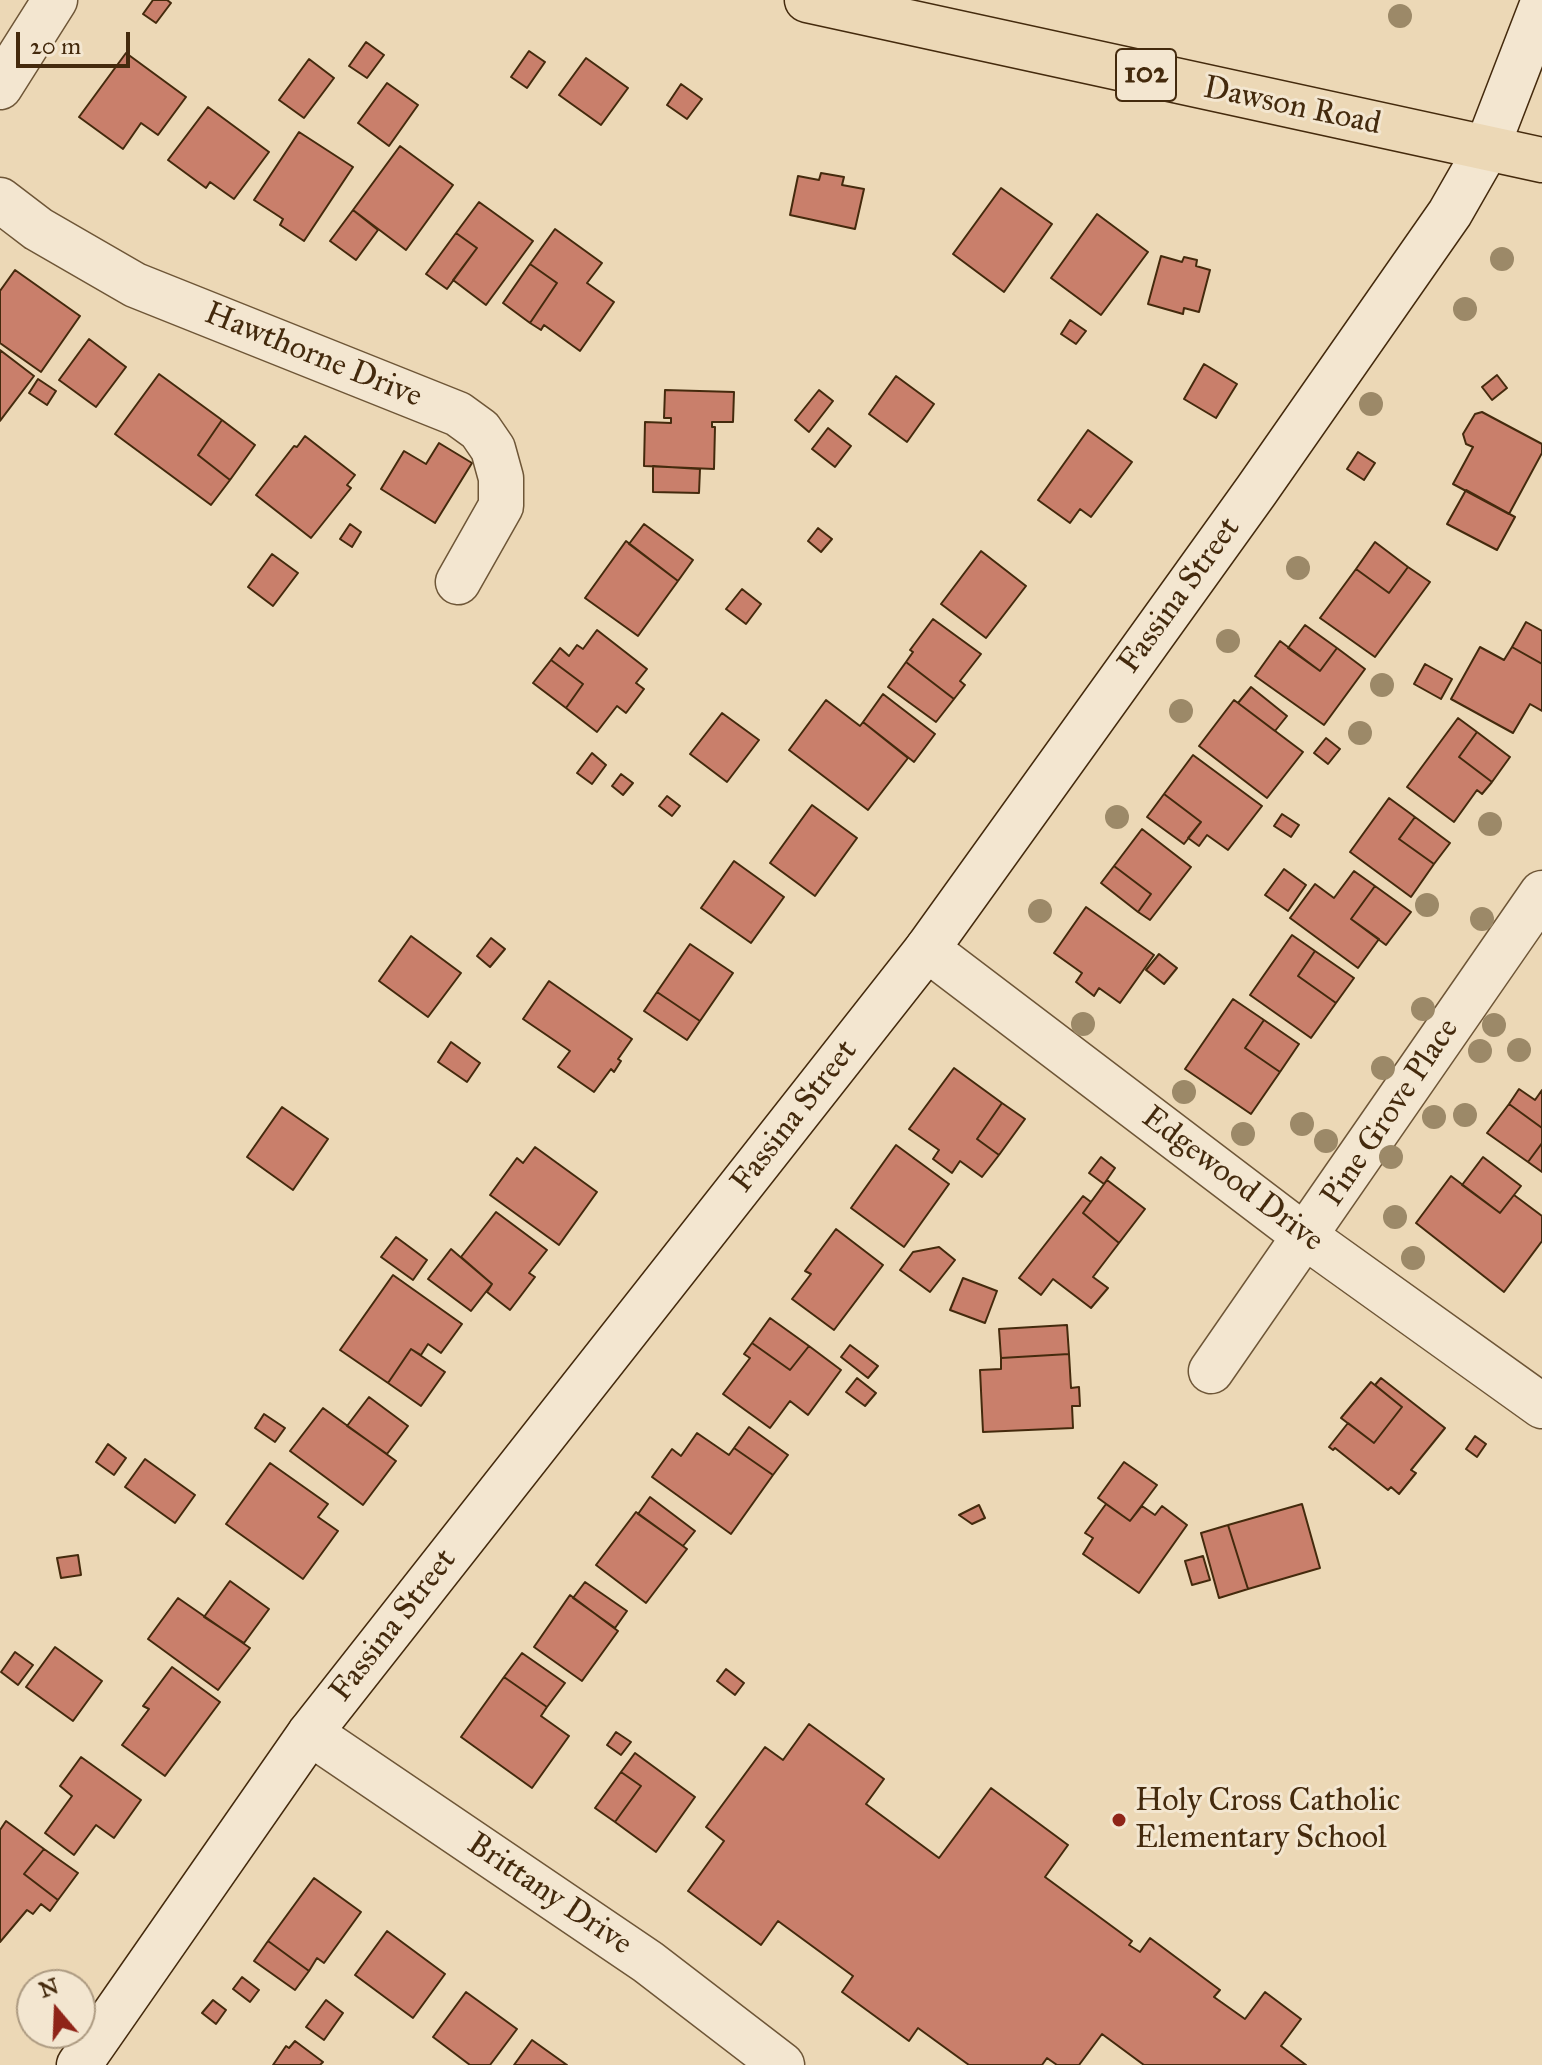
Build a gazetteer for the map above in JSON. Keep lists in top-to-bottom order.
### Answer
{
  "streets": {
    "main road": ["102", "Dawson Road"],
    "street": [
      "Hawthorne Drive",
      "Fassina Street",
      "Pine Grove Place",
      "Edgewood Drive",
      "Brittany Drive"
    ]
  },
  "crossings": [
    ["Dawson Road", "Fassina Street"],
    ["Fassina Street", "Edgewood Drive"],
    ["Fassina Street", "Brittany Drive"],
    ["Pine Grove Place", "Edgewood Drive"]
  ],
  "places": ["Holy Cross Catholic Elementary School"],
  "scale_bar": "20 m",
  "north": "top"
}
